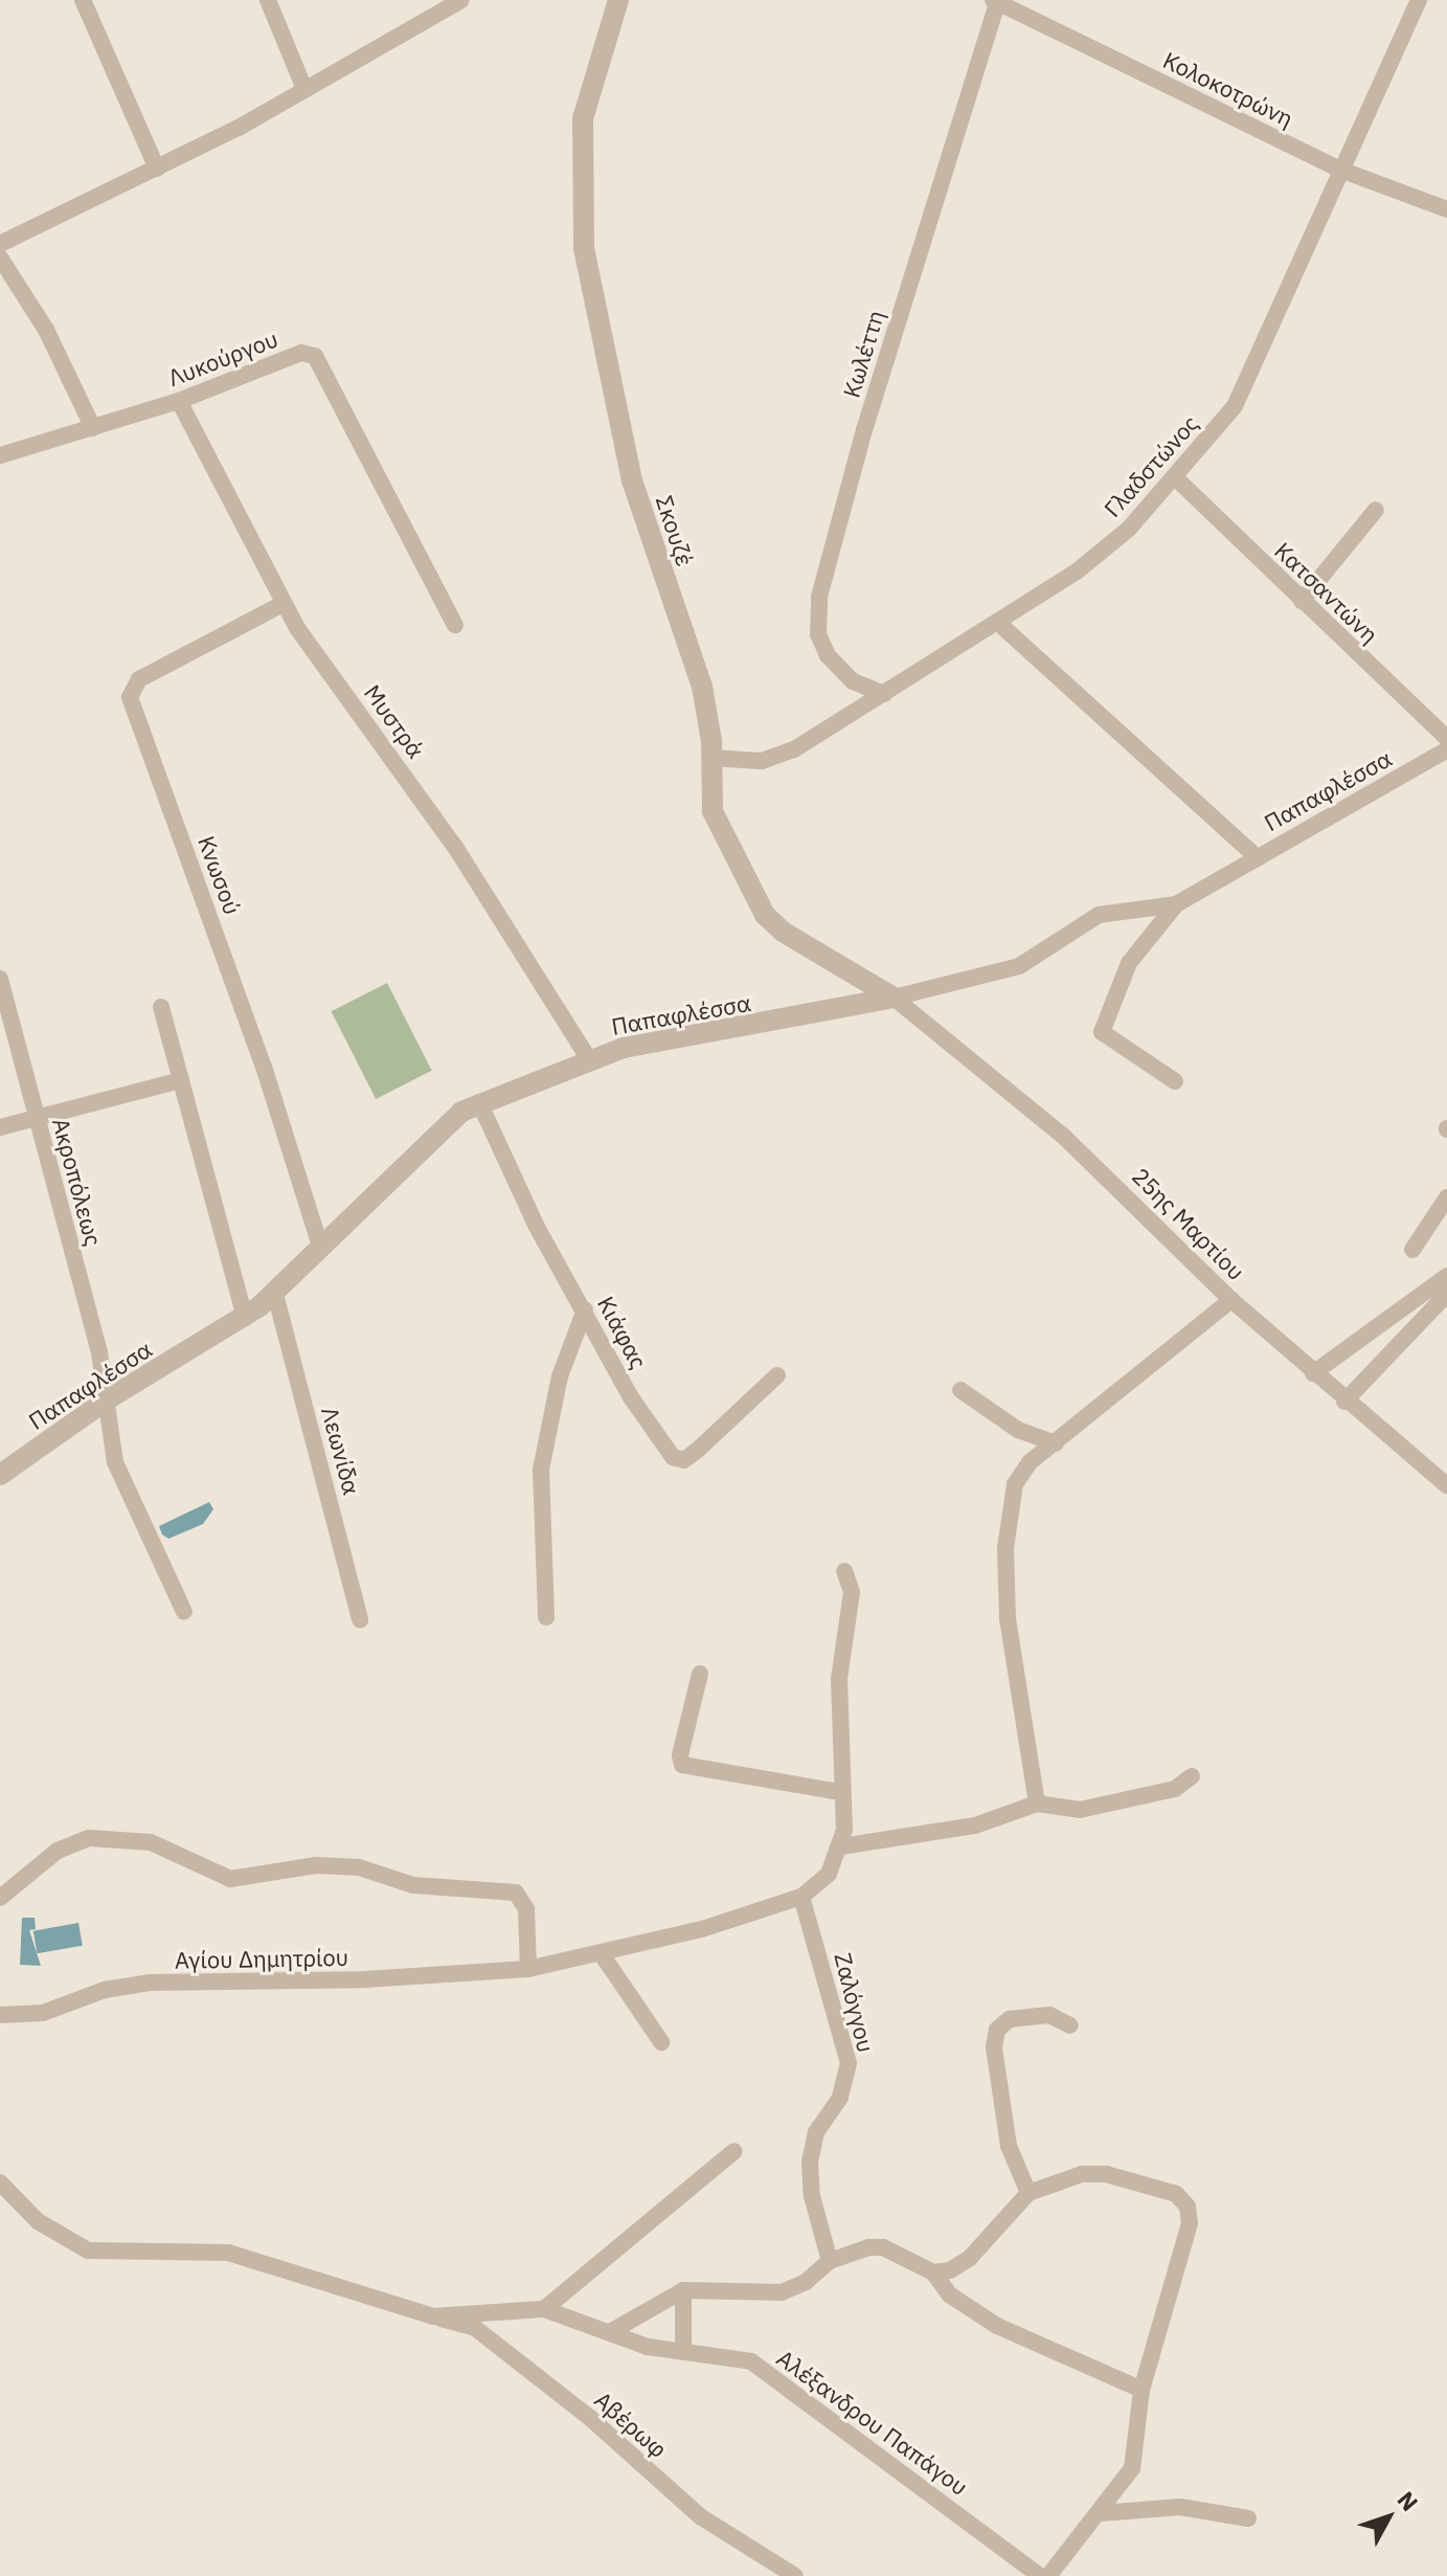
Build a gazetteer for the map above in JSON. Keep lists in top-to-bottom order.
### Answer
{
  "streets": {
    "street": [
      "Κολοκοτρώνη",
      "Κωλέττη",
      "Λυκούργου",
      "Γλαδστώνος",
      "Σκουζέ",
      "Κατσαντώνη",
      "Μυστρά",
      "Παπαφλέσσα",
      "Κνωσού",
      "Ακροπόλεως",
      "25ης Μαρτίου",
      "Κιάφας",
      "Λεωνίδα",
      "Αγίου Δημητρίου",
      "Ζαλόγγου",
      "Αλέξανδρου Παπάγου",
      "Αβέρωφ"
    ]
  },
  "crossings": [
    ["Κολοκοτρώνη", "Κωλέττη"],
    ["Κολοκοτρώνη", "Γλαδστώνος"],
    ["Κωλέττη", "Γλαδστώνος"],
    ["Λυκούργου", "Μυστρά"],
    ["Γλαδστώνος", "Σκουζέ"],
    ["Γλαδστώνος", "Κατσαντώνη"],
    ["Σκουζέ", "Παπαφλέσσα"],
    ["Σκουζέ", "25ης Μαρτίου"],
    ["Μυστρά", "Παπαφλέσσα"],
    ["Μυστρά", "Κνωσού"],
    ["Παπαφλέσσα", "Κνωσού"],
    ["Παπαφλέσσα", "Ακροπόλεως"],
    ["Παπαφλέσσα", "25ης Μαρτίου"],
    ["Παπαφλέσσα", "Κιάφας"],
    ["Παπαφλέσσα", "Λεωνίδα"],
    ["Αγίου Δημητρίου", "Ζαλόγγου"],
    ["Αλέξανδρου Παπάγου", "Αβέρωφ"]
  ],
  "north": "top right"
}
